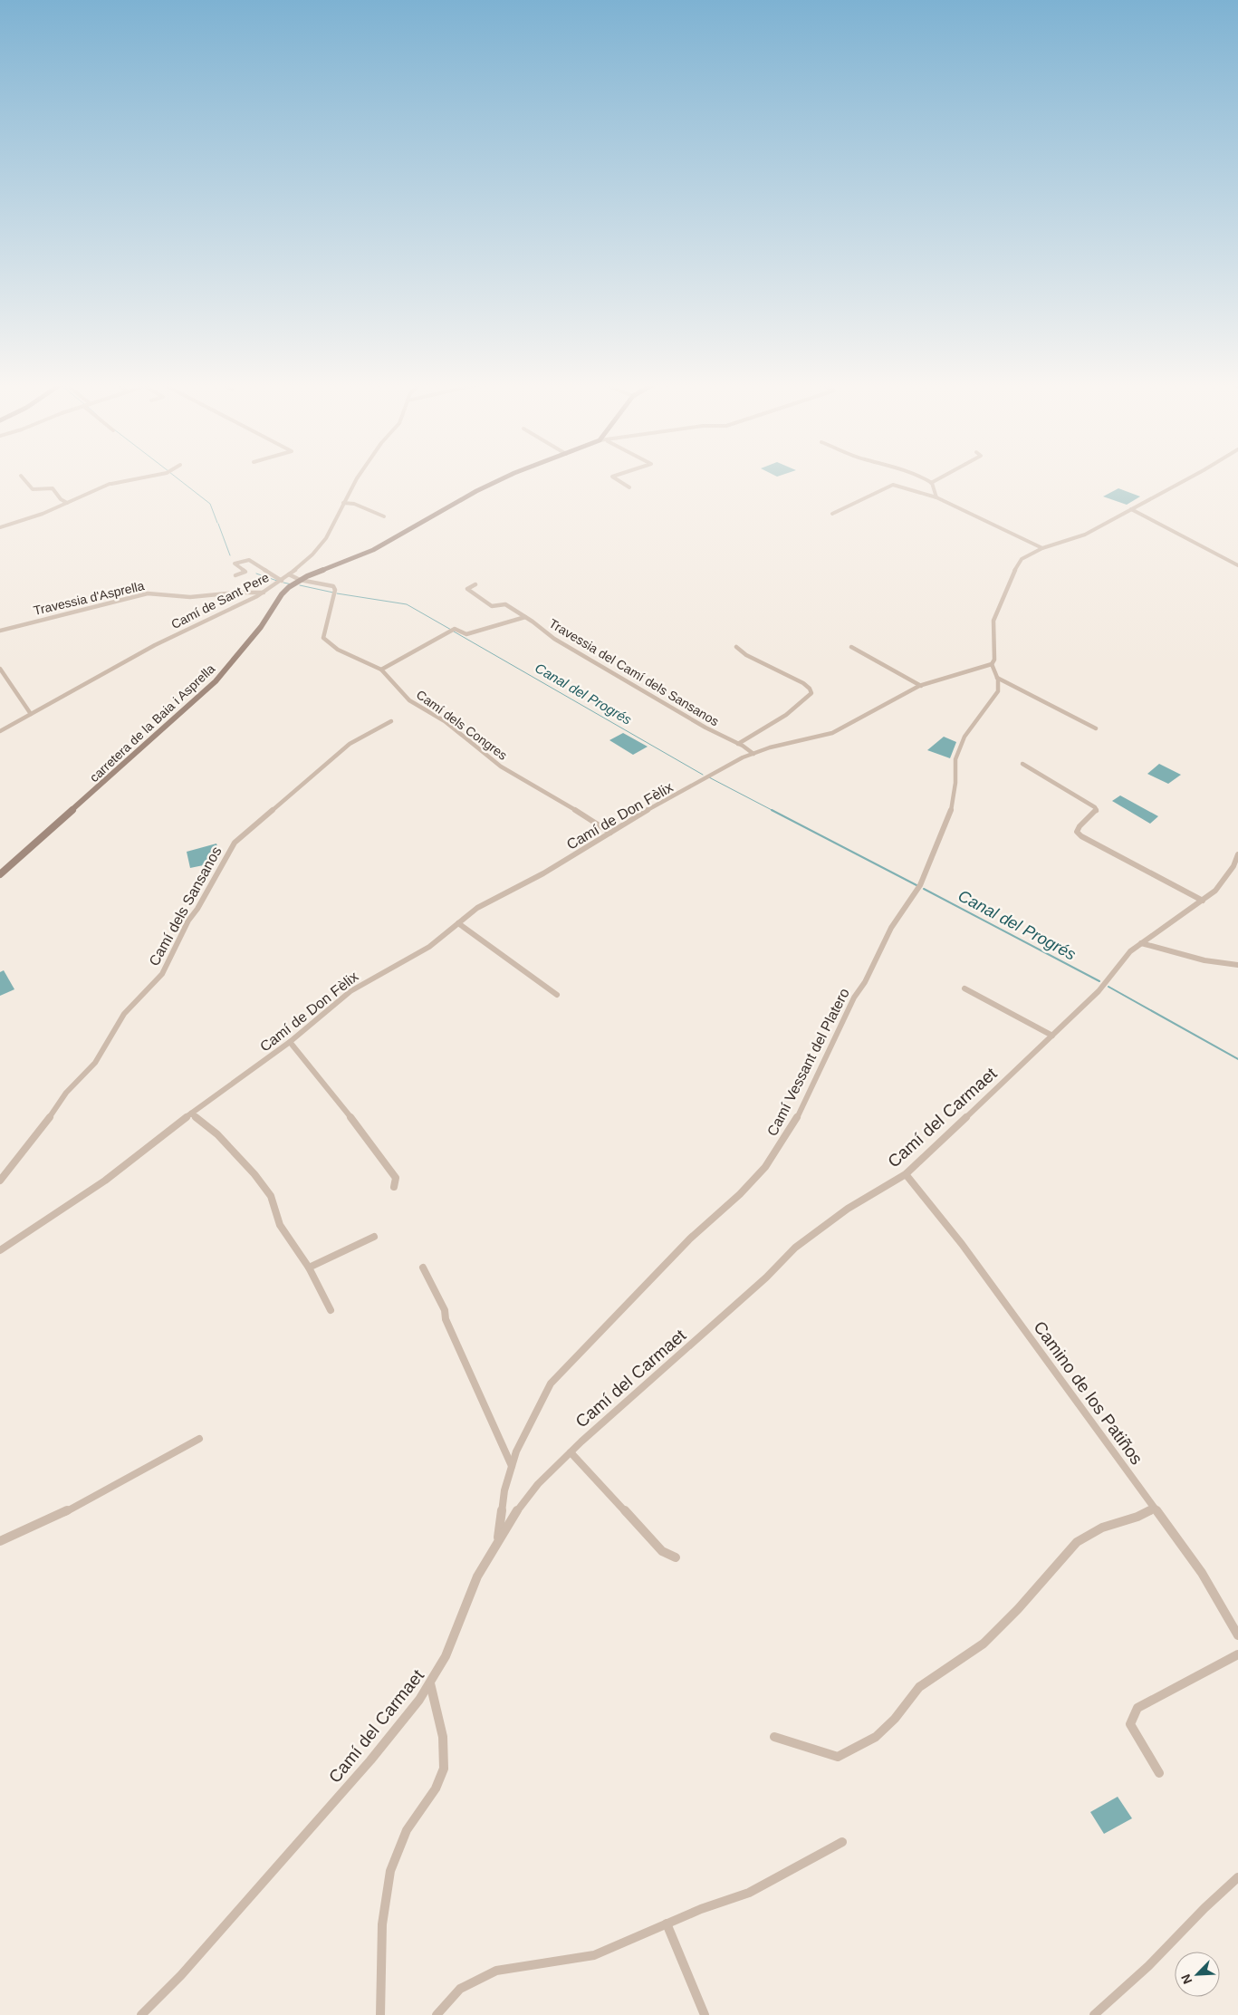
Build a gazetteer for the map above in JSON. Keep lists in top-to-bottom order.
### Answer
{
  "streets": {
    "main road": ["carretera de la Baia i Asprella"],
    "street": [
      "Travessia d'Asprella",
      "Camí de Sant Pere",
      "Travessia del Camí dels Sansanos",
      "Camí dels Congres",
      "Camí de Don Fèlix",
      "Camí dels Sansanos",
      "Camí Vessant del Platero",
      "Camí del Carmaet",
      "Camino de los Patiños"
    ]
  },
  "crossings": [
    ["Travessia d'Asprella", "Camí de Sant Pere"],
    ["Camí de Sant Pere", "Camí dels Congres"],
    ["Travessia del Camí dels Sansanos", "Camí de Don Fèlix"],
    ["carretera de la Baia i Asprella", "Camí dels Congres"],
    ["Camí dels Congres", "Camí de Don Fèlix"],
    ["Camí Vessant del Platero", "Camí del Carmaet"],
    ["Camí del Carmaet", "Camino de los Patiños"]
  ],
  "water": ["Canal del Progrés"],
  "north": "bottom left"
}
